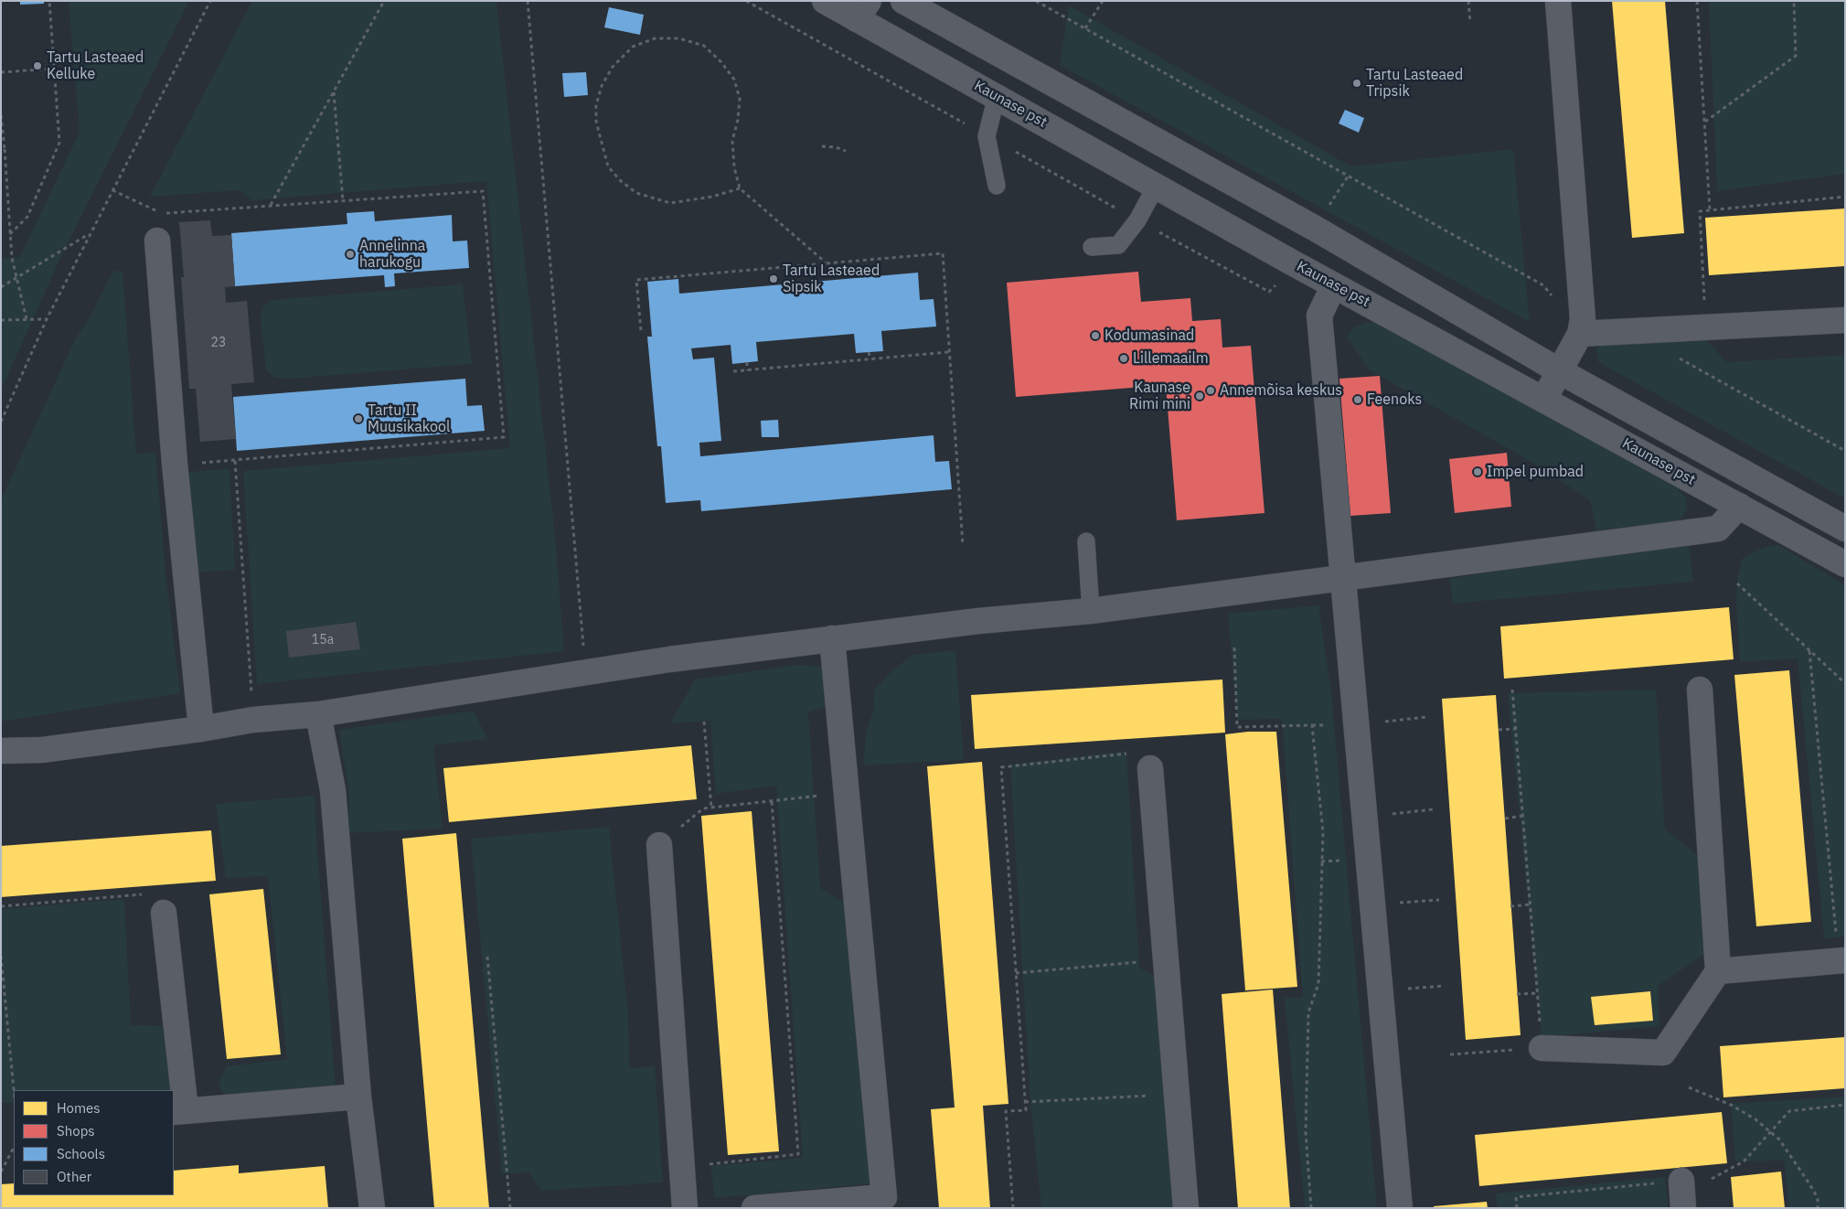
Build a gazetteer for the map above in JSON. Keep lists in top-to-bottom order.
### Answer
{
  "streets": {
    "street": ["Kaunase pst"]
  },
  "places": [
    "Tartu Lasteaed Kelluke",
    "Tartu Lasteaed Tripsik",
    "Annelinna harukogu",
    "Tartu Lasteaed Sipsik",
    "Kodumasinad",
    "Lillemaailm",
    "Annemõisa keskus",
    "Kaunase Rimi mini",
    "Feenoks",
    "Tartu II Muusikakool",
    "Impel pumbad"
  ],
  "house_numbers": ["23", "15a"],
  "legend": [
    "Homes",
    "Shops",
    "Schools",
    "Other"
  ]
}
